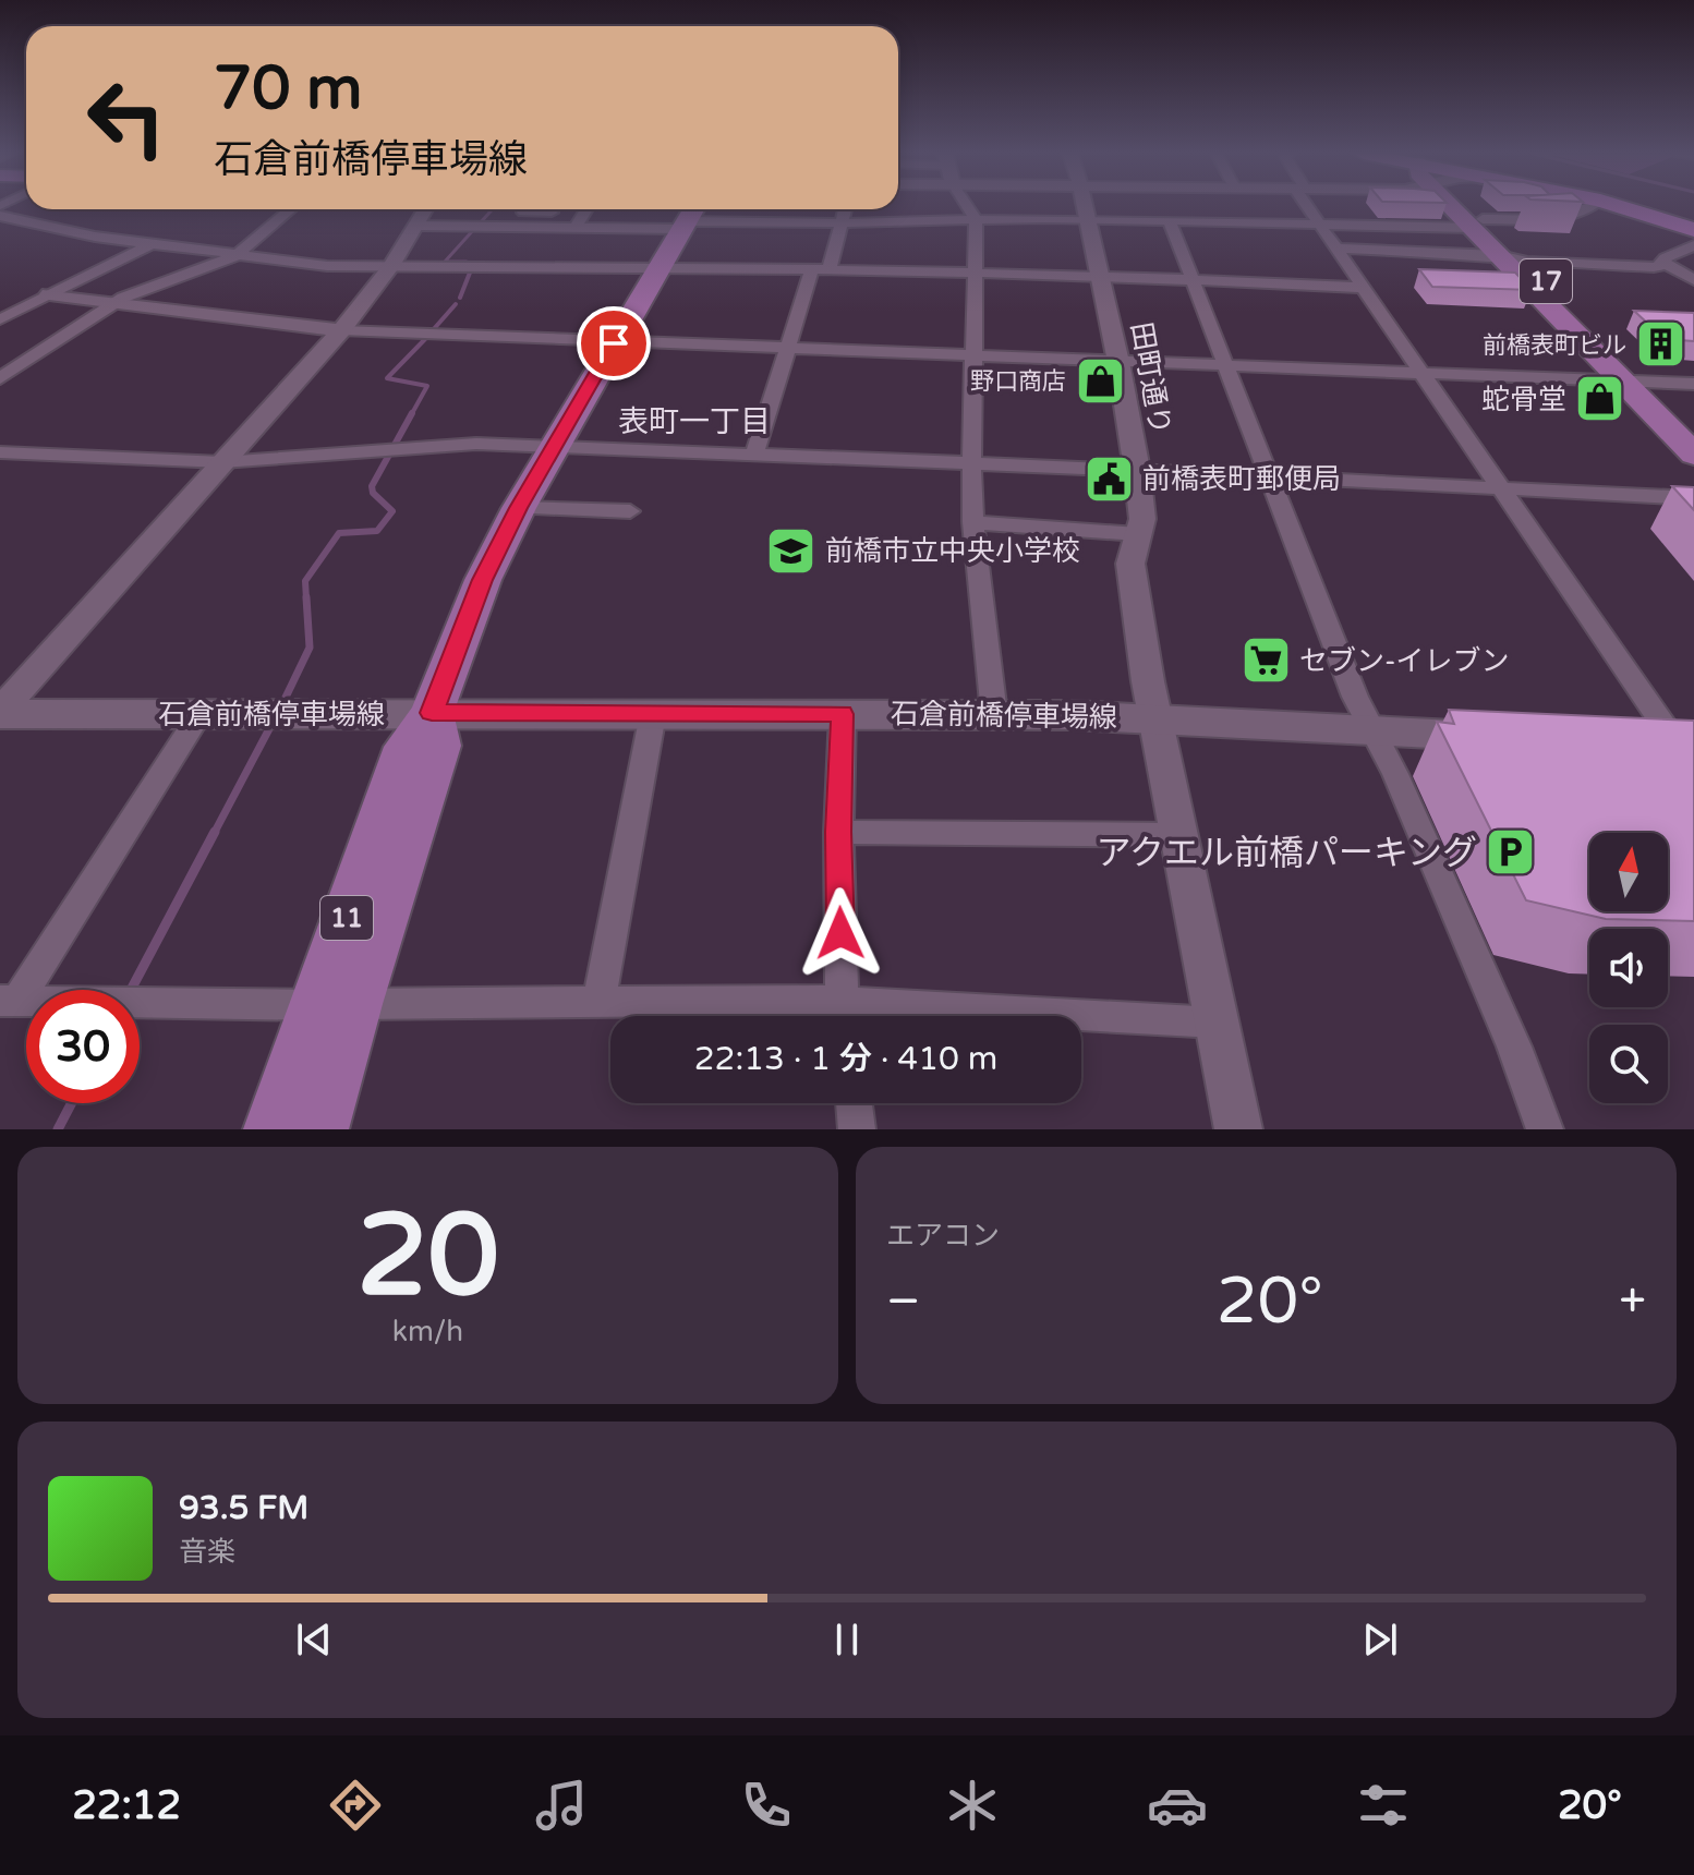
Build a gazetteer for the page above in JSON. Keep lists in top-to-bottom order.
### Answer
{
  "streets": {
    "main road": ["17", "石倉前橋停車場線", "11"],
    "street": ["田町通り"]
  },
  "crossings": [
    ["田町通り", "石倉前橋停車場線"],
    ["石倉前橋停車場線", "11"]
  ],
  "districts": ["表町一丁目"],
  "places": {
    "building": ["前橋表町ビル"],
    "shop": ["野口商店", "蛇骨堂"],
    "public building": ["前橋表町郵便局"],
    "school or university": ["前橋市立中央小学校"],
    "supermarket": ["セブン-イレブン"],
    "parking": ["アクエル前橋パーキング"]
  },
  "north": "top",
  "page": {
    "turn": ["70 m", "石倉前橋停車場線"],
    "limit": "30",
    "trip": "22:13 · 1 分 · 410 m",
    "tile": [
      ["20", "km/h"],
      "エアコン"
    ],
    "heat": ["−", "20°", "+"],
    "song": ["93.5 FM", "音楽"],
    "tabs": ["22:12", "20°"]
  }
}
